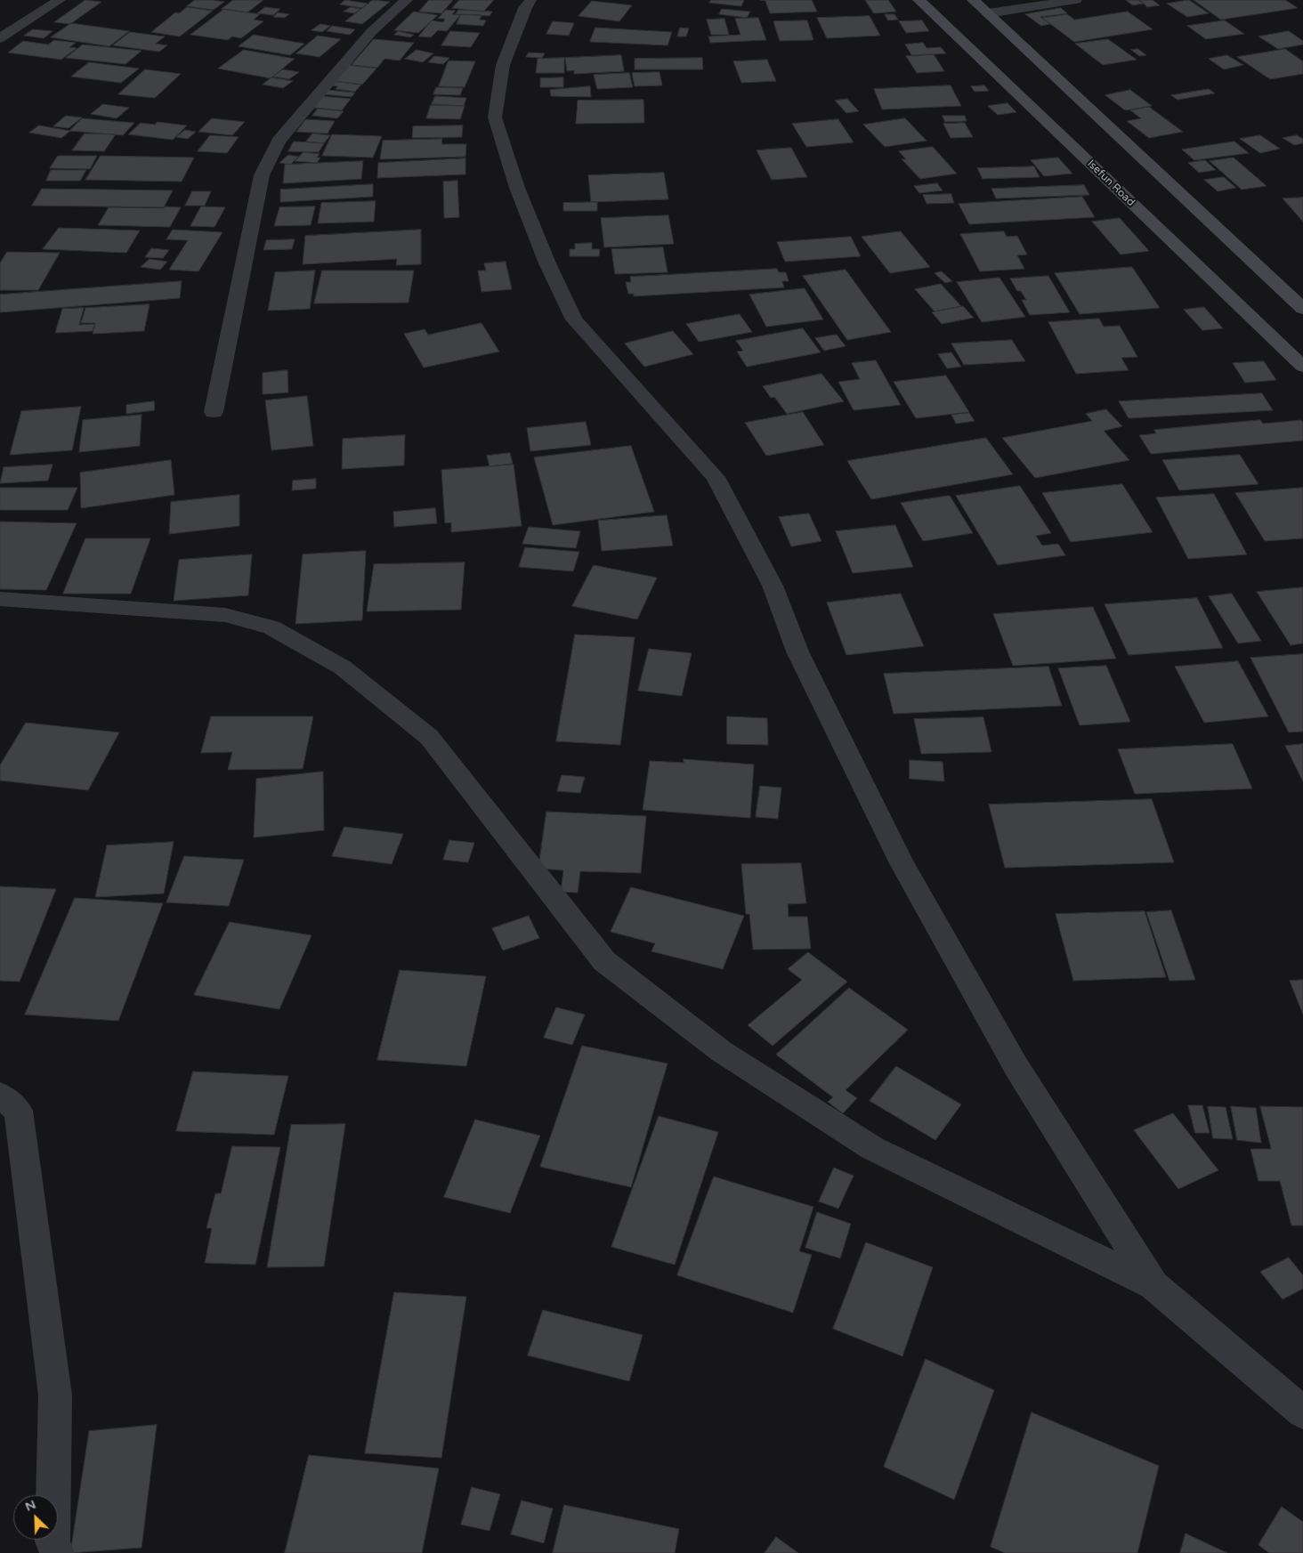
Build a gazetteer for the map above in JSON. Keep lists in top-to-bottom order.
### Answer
{
  "streets": {
    "street": ["Isefun Road"]
  },
  "north": "top left"
}
